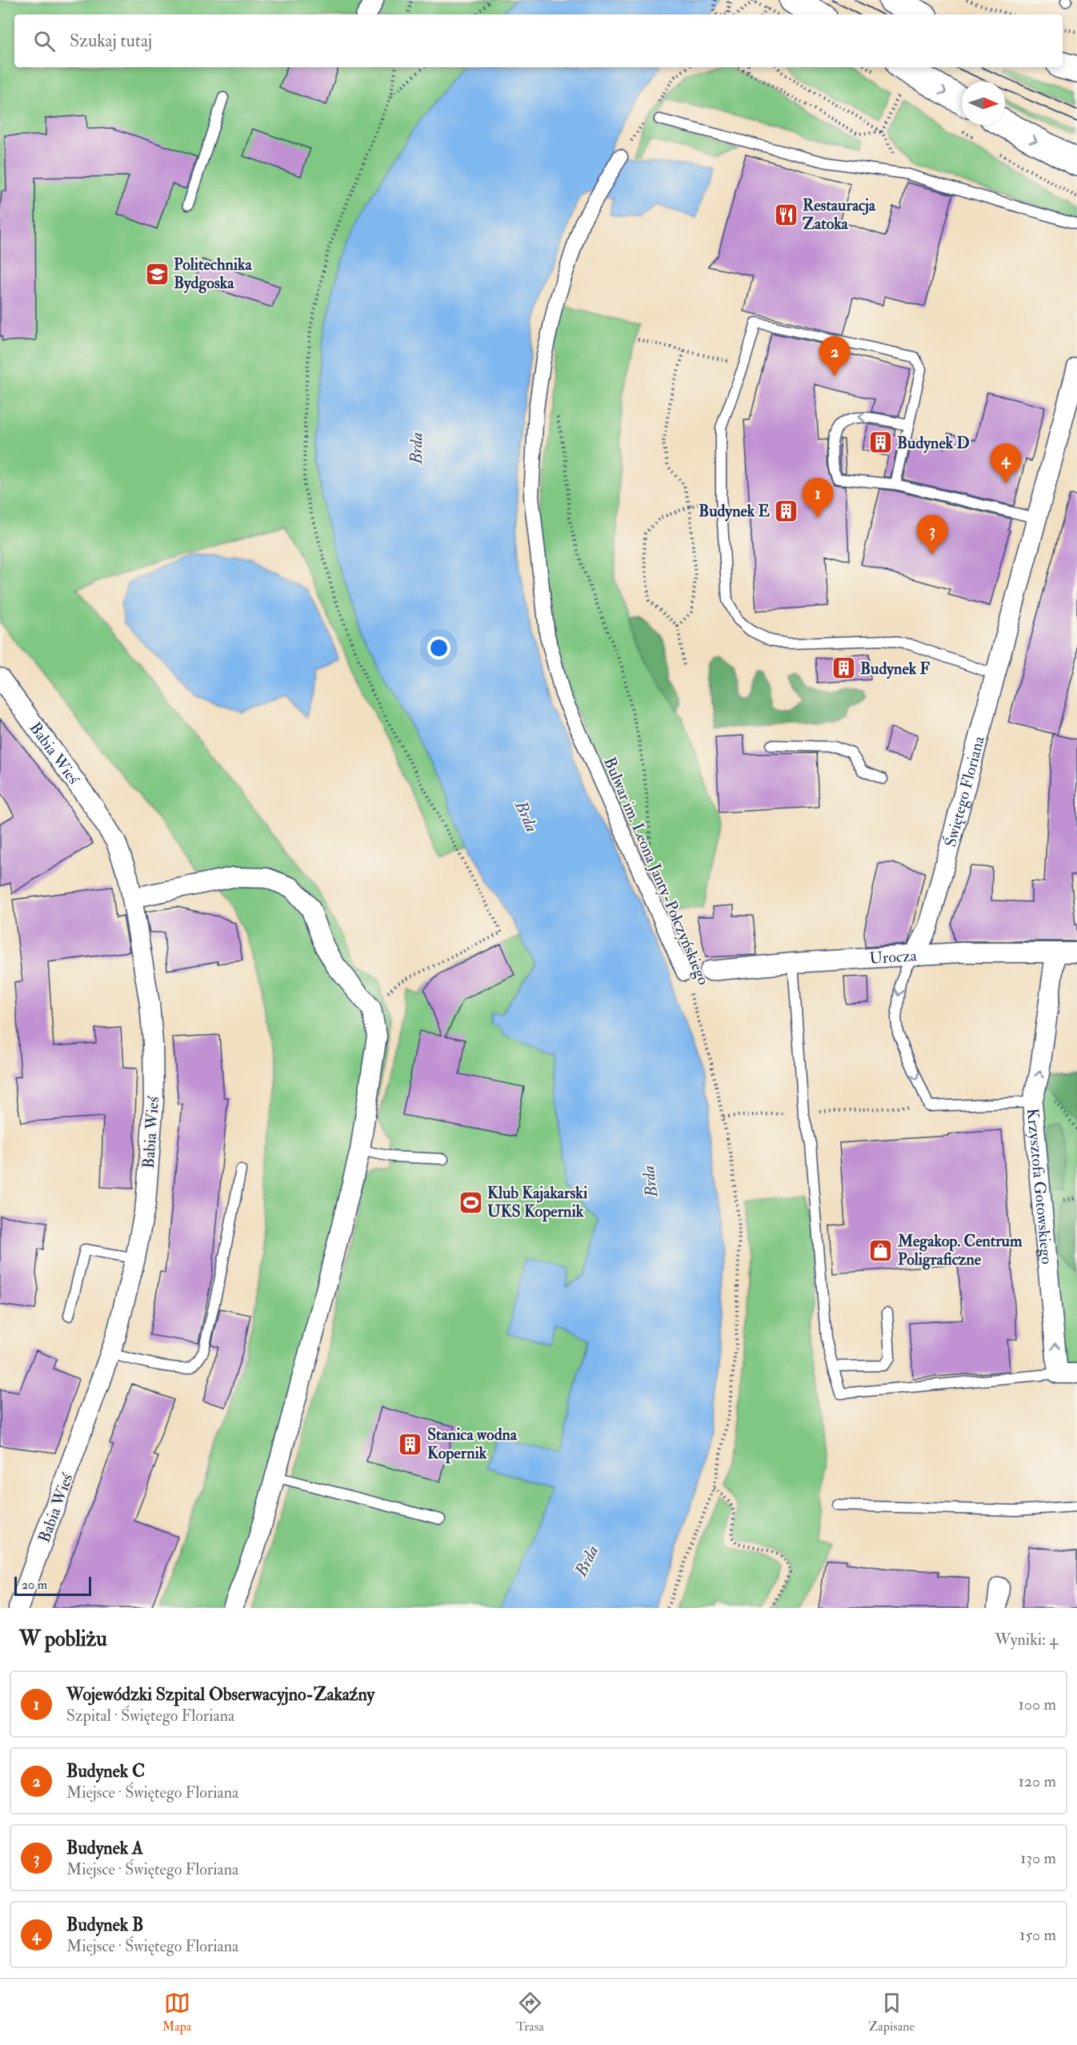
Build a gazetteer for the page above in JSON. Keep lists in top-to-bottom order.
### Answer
{
  "streets": {
    "street": [
      "Babia Wieś",
      "Świętego Floriana",
      "Bulwar im. Leona Janty-Połczyńskiego",
      "Urocza",
      "Krzysztofa Gotowskiego"
    ]
  },
  "crossings": [
    ["Świętego Floriana", "Urocza"],
    ["Świętego Floriana", "Krzysztofa Gotowskiego"],
    ["Urocza", "Krzysztofa Gotowskiego"]
  ],
  "one_way": ["Krzysztofa Gotowskiego"],
  "water": ["Brda"],
  "places": {
    "restaurant": ["Restauracja Zatoka"],
    "school or university": ["Politechnika Bydgoska"],
    "building": [
      "Budynek D",
      "Budynek E",
      "Budynek F",
      "Stanica wodna Kopernik"
    ],
    "sports": ["Klub Kajakarski UKS Kopernik"],
    "shop": ["Megakop. Centrum Poligraficzne"]
  },
  "scale_bar": "20 m",
  "north": "right",
  "page": {
    "search": "Szukaj tutaj",
    "pins": [
      "2",
      "4",
      "1",
      "3"
    ],
    "scale": "20 m",
    "heading": ["W pobliżu", "Wyniki: 4"],
    "list": [
      {
        "mark": "1",
        "name": "Wojewódzki Szpital Obserwacyjno-Zakaźny",
        "note": "Szpital · Świętego Floriana",
        "value": "100 m"
      },
      {
        "mark": "2",
        "name": "Budynek C",
        "note": "Miejsce · Świętego Floriana",
        "value": "120 m"
      },
      {
        "mark": "3",
        "name": "Budynek A",
        "note": "Miejsce · Świętego Floriana",
        "value": "130 m"
      },
      {
        "mark": "4",
        "name": "Budynek B",
        "note": "Miejsce · Świętego Floriana",
        "value": "150 m"
      }
    ],
    "nav": ["Mapa", "Trasa", "Zapisane"]
  }
}
